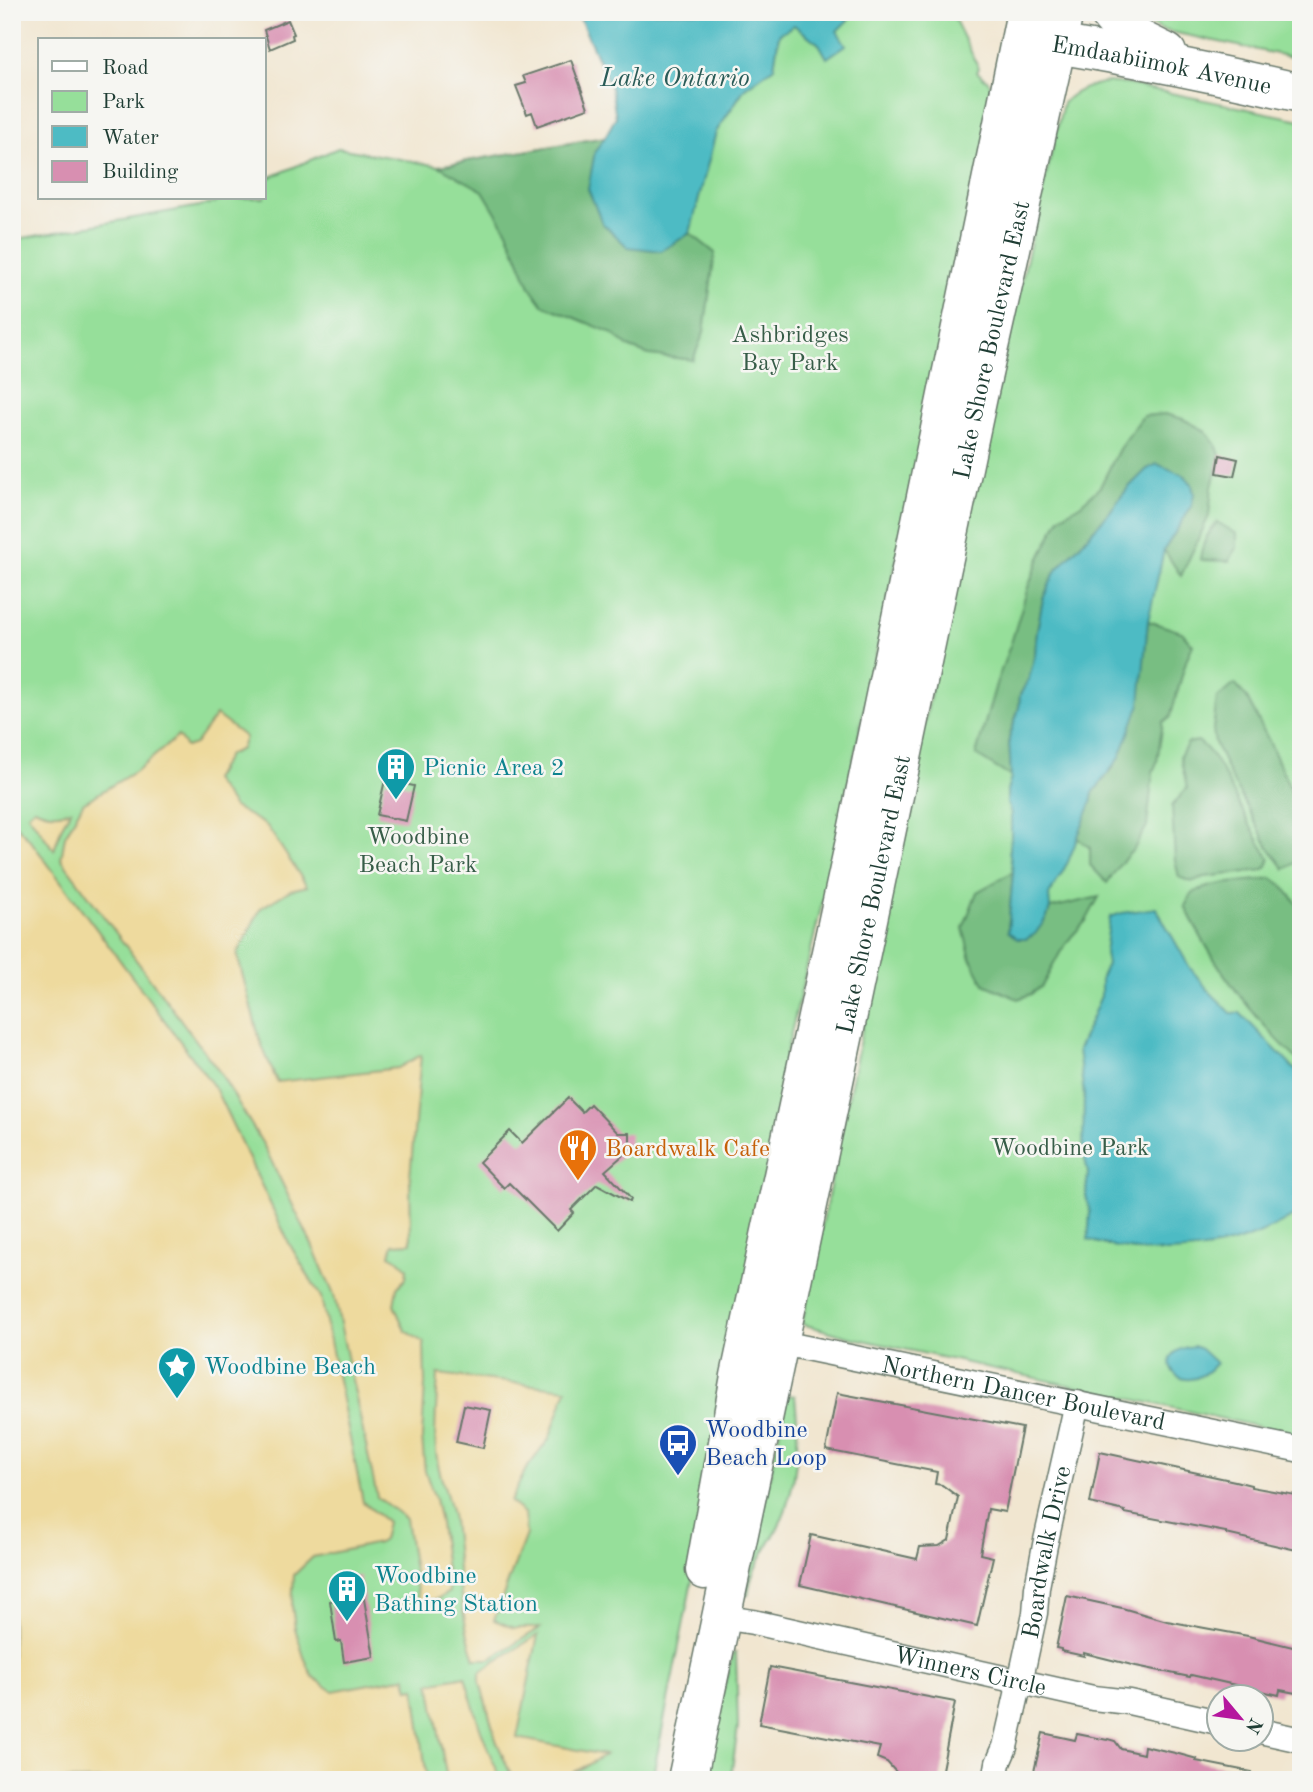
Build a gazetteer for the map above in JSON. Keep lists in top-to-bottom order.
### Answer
{
  "streets": {
    "main road": ["Emdaabiimok Avenue", "Lake Shore Boulevard East"],
    "street": ["Northern Dancer Boulevard", "Boardwalk Drive", "Winners Circle"]
  },
  "crossings": [
    ["Emdaabiimok Avenue", "Lake Shore Boulevard East"],
    ["Lake Shore Boulevard East", "Northern Dancer Boulevard"],
    ["Lake Shore Boulevard East", "Winners Circle"],
    ["Northern Dancer Boulevard", "Boardwalk Drive"],
    ["Boardwalk Drive", "Winners Circle"]
  ],
  "water": ["Lake Ontario"],
  "parks": ["Ashbridges Bay Park", "Woodbine Beach Park", "Woodbine Park"],
  "places": {
    "building": ["Picnic Area 2", "Woodbine Bathing Station"],
    "restaurant": ["Boardwalk Cafe"],
    "place": ["Woodbine Beach"],
    "bus stop": ["Woodbine Beach Loop"]
  },
  "legend": [
    "Road",
    "Park",
    "Water",
    "Building"
  ],
  "north": "bottom right"
}
